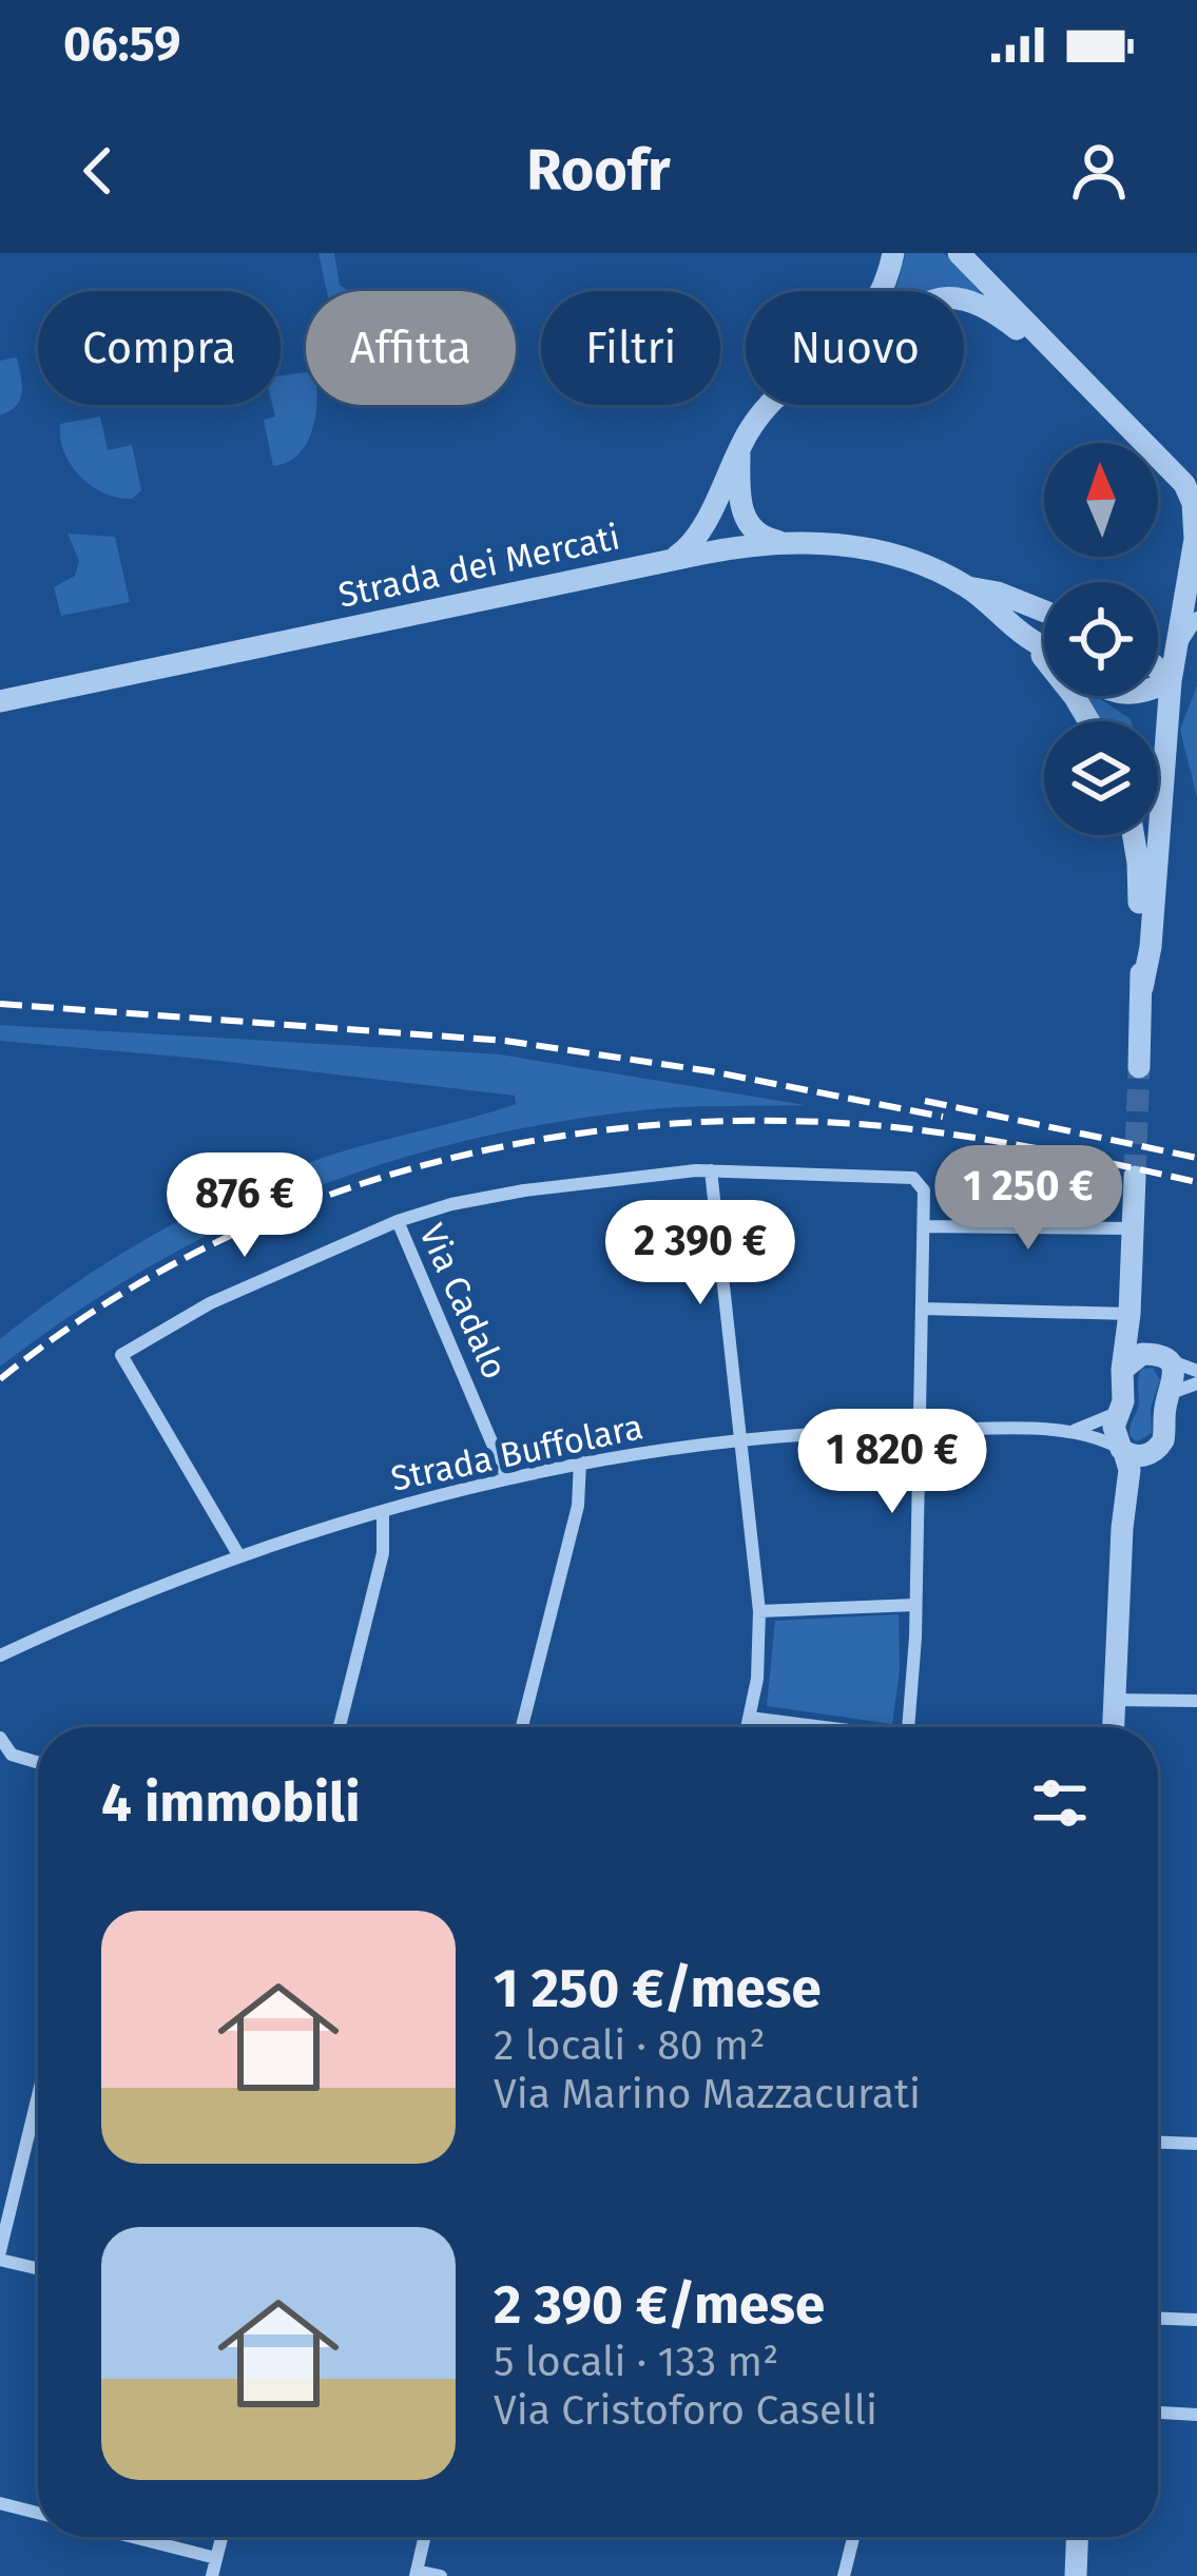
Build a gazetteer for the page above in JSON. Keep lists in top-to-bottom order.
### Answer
{
  "streets": {
    "street": ["Strada dei Mercati", "Via Cadalo", "Strada Buffolara"]
  },
  "crossings": [
    ["Via Cadalo", "Strada Buffolara"]
  ],
  "north": "top",
  "page": {
    "status": "06:59",
    "header": "Roofr",
    "chip": [
      "Compra",
      "Affitta",
      "Filtri",
      "Nuovo"
    ],
    "price": [
      "1 250 €",
      "876 €",
      "2 390 €",
      "1 820 €"
    ],
    "heading": "4 immobili",
    "list": [
      {
        "name": "1 250 €/mese",
        "note": "2 locali · 80 m² · Via Marino Mazzacurati"
      },
      {
        "name": "2 390 €/mese",
        "note": "5 locali · 133 m² · Via Cristoforo Caselli"
      }
    ]
  }
}
